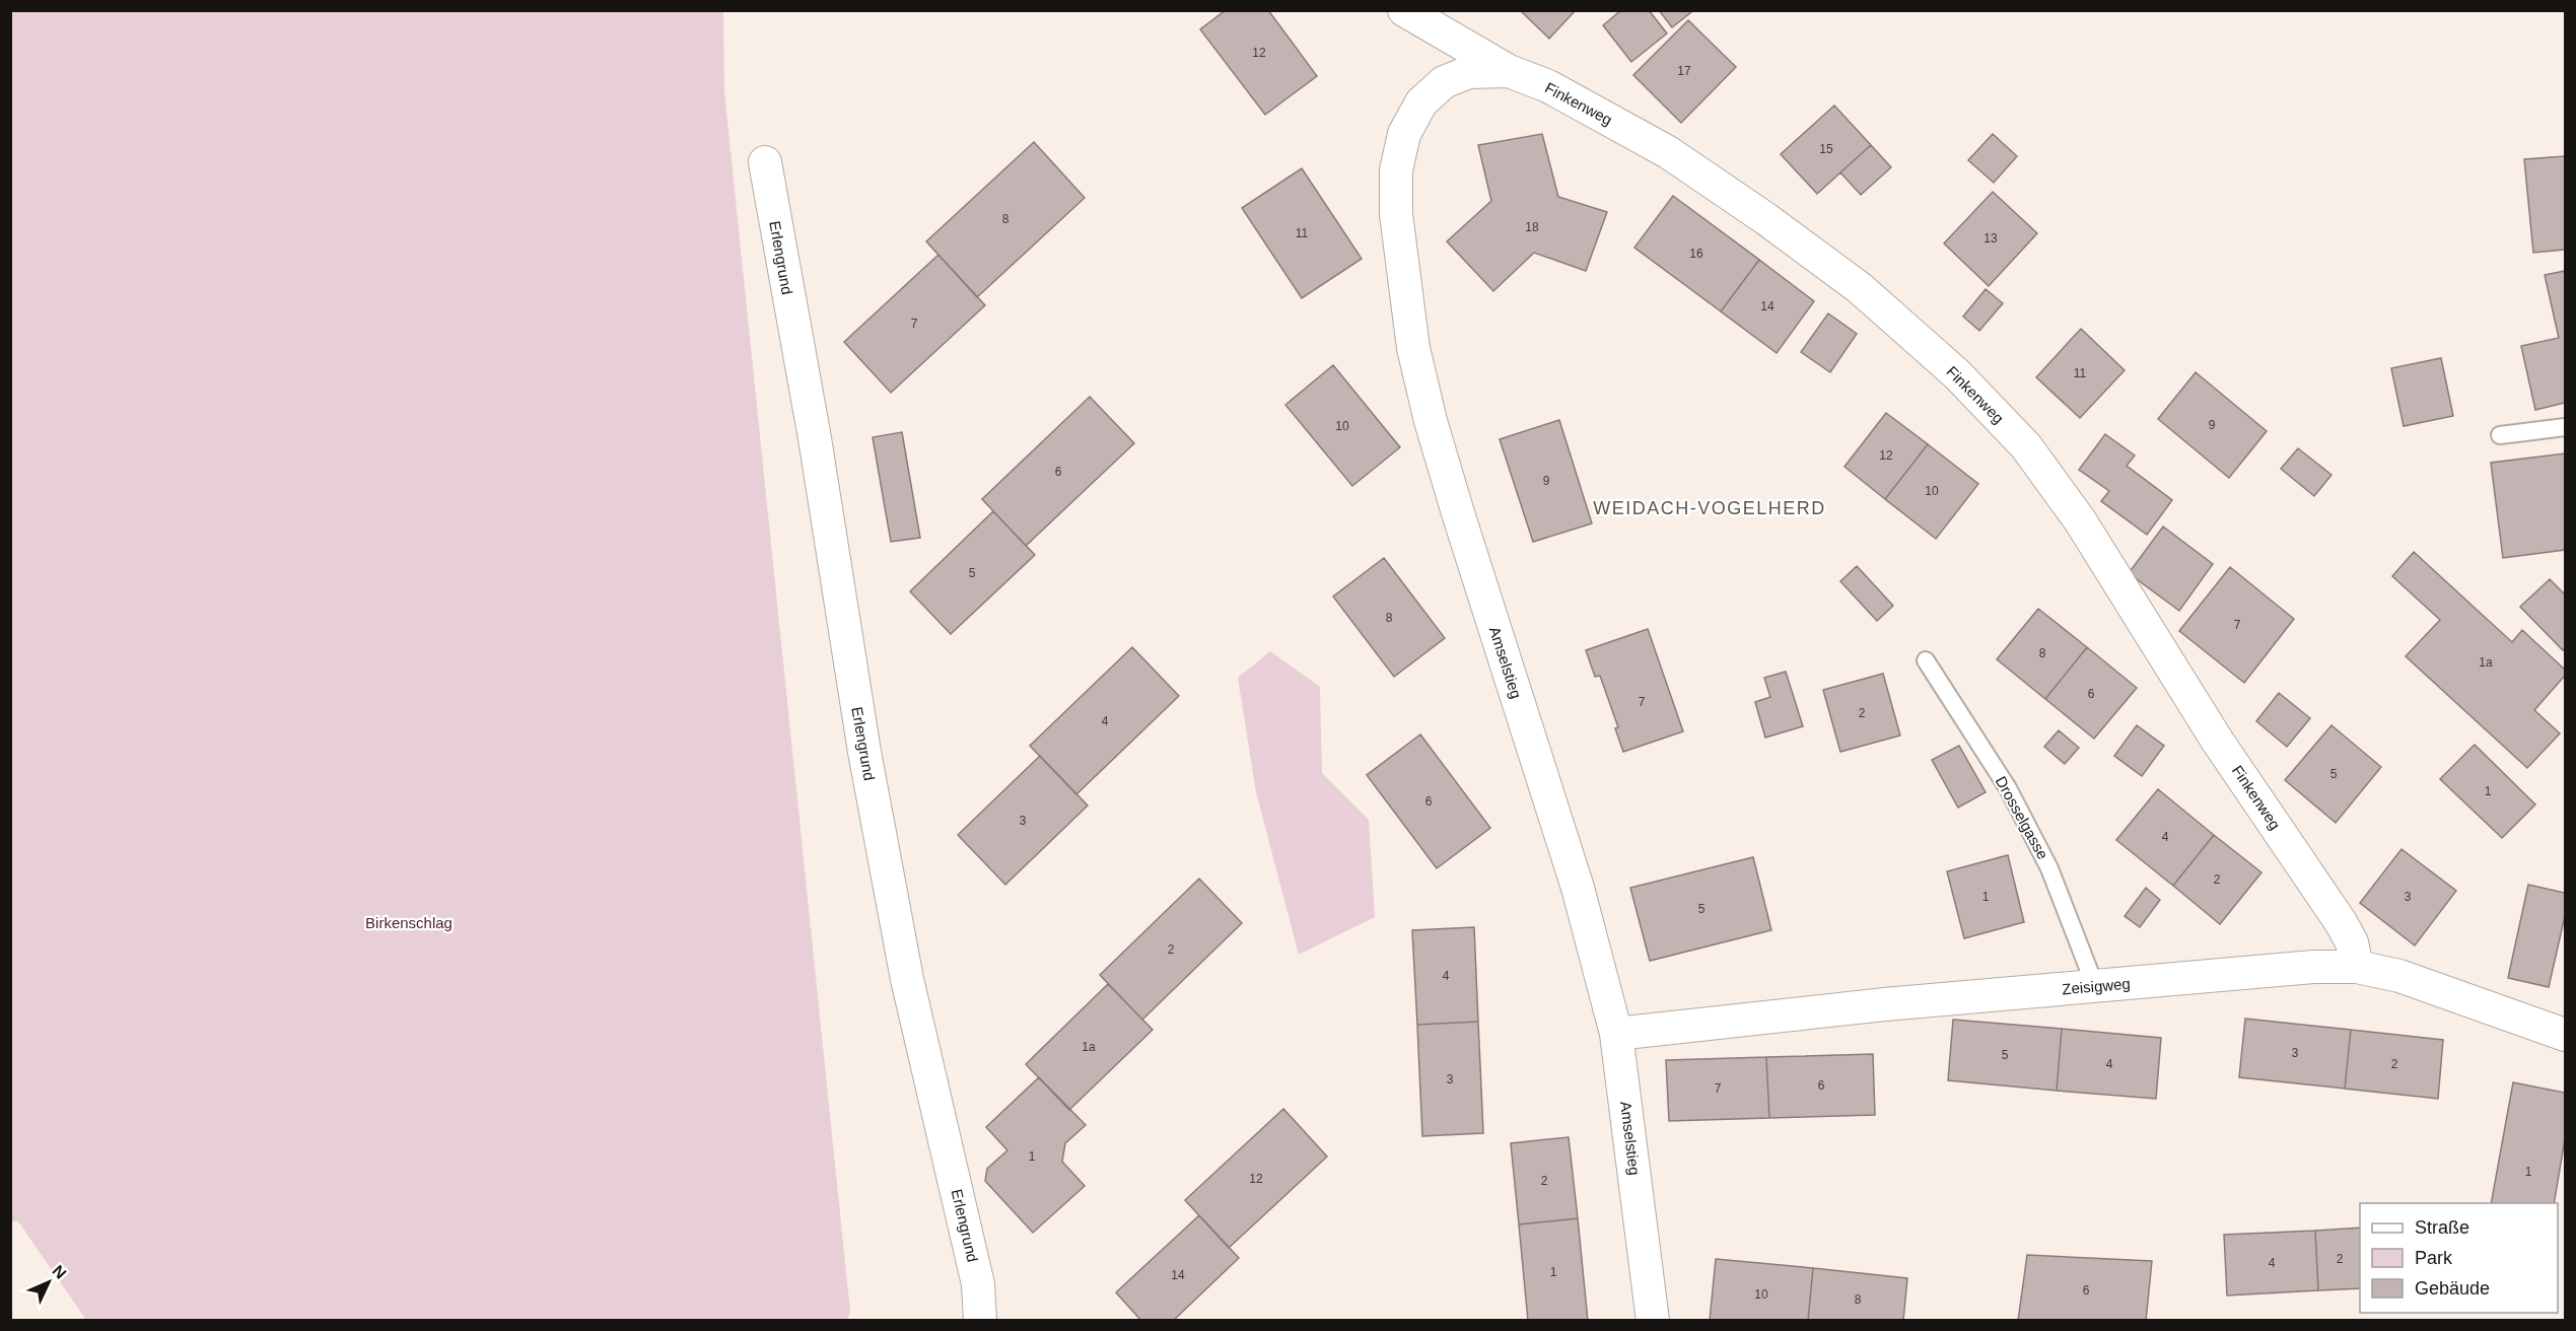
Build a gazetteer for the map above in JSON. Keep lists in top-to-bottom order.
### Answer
{
  "streets": {
    "street": [
      "Finkenweg",
      "Erlengrund",
      "Amselstieg",
      "Zeisigweg"
    ],
    "lane": ["Drosselgasse"]
  },
  "crossings": [
    ["Finkenweg", "Amselstieg"],
    ["Finkenweg", "Zeisigweg"],
    ["Amselstieg", "Zeisigweg"],
    ["Drosselgasse", "Zeisigweg"]
  ],
  "districts": ["WEIDACH-VOGELHERD"],
  "parks": ["Birkenschlag"],
  "house_numbers": [
    "12",
    "17",
    "15",
    "8",
    "18",
    "11",
    "13",
    "16",
    "14",
    "7",
    "11",
    "9",
    "10",
    "12",
    "6",
    "9",
    "10",
    "5",
    "8",
    "7",
    "8",
    "1a",
    "6",
    "7",
    "2",
    "4",
    "5",
    "1",
    "6",
    "3",
    "4",
    "2",
    "1",
    "3",
    "5",
    "2",
    "4",
    "1a",
    "3",
    "5",
    "4",
    "2",
    "3",
    "6",
    "7",
    "1",
    "1",
    "12",
    "2",
    "2",
    "4",
    "1",
    "14",
    "6",
    "10",
    "8"
  ],
  "legend": ["Straße", "Park", "Gebäude"],
  "north": "top right"
}
